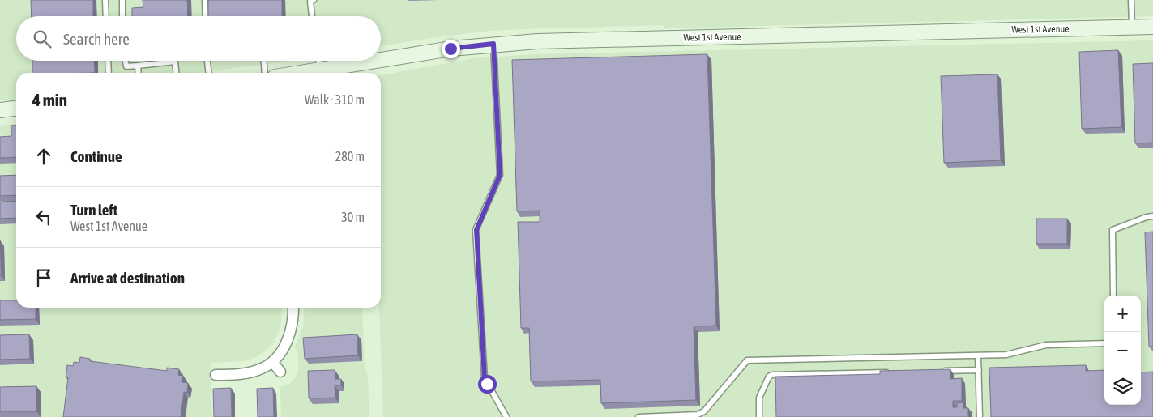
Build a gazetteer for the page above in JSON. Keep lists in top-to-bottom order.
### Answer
{
  "streets": {
    "street": ["West 1st Avenue"]
  },
  "page": {
    "search": "Search here",
    "heading": ["4 min", "Walk · 310 m"],
    "list": [
      ["Continue", "280 m"],
      ["Turn left", "West 1st Avenue", "30 m"],
      "Arrive at destination"
    ],
    "map_buttons": ["+", "−"]
  }
}
